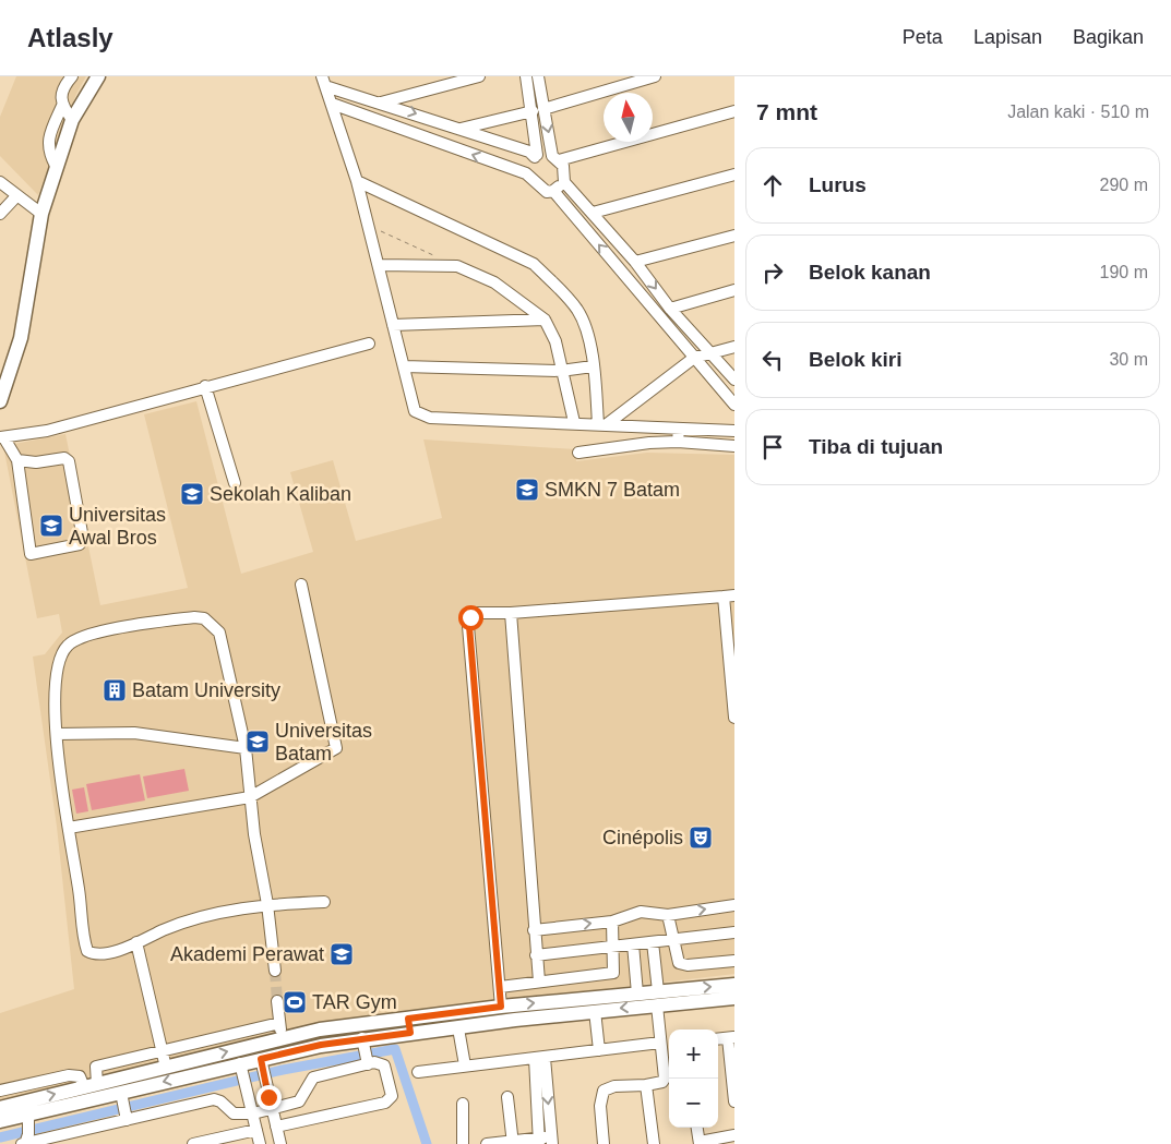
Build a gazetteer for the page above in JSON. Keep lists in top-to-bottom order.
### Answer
{
  "places": {
    "school or university": [
      "SMKN 7 Batam",
      "Sekolah Kaliban",
      "Universitas Awal Bros",
      "Universitas Batam",
      "Akademi Perawat"
    ],
    "building": ["Batam University"],
    "theatre": ["Cinépolis"],
    "sports": ["TAR Gym"]
  },
  "north": "top",
  "page": {
    "header": "Atlasly",
    "nav": ["Peta", "Lapisan", "Bagikan"],
    "heading": ["7 mnt", "Jalan kaki · 510 m"],
    "list": [
      ["Lurus", "290 m"],
      ["Belok kanan", "190 m"],
      ["Belok kiri", "30 m"],
      "Tiba di tujuan"
    ],
    "map_buttons": ["+", "−"]
  }
}
